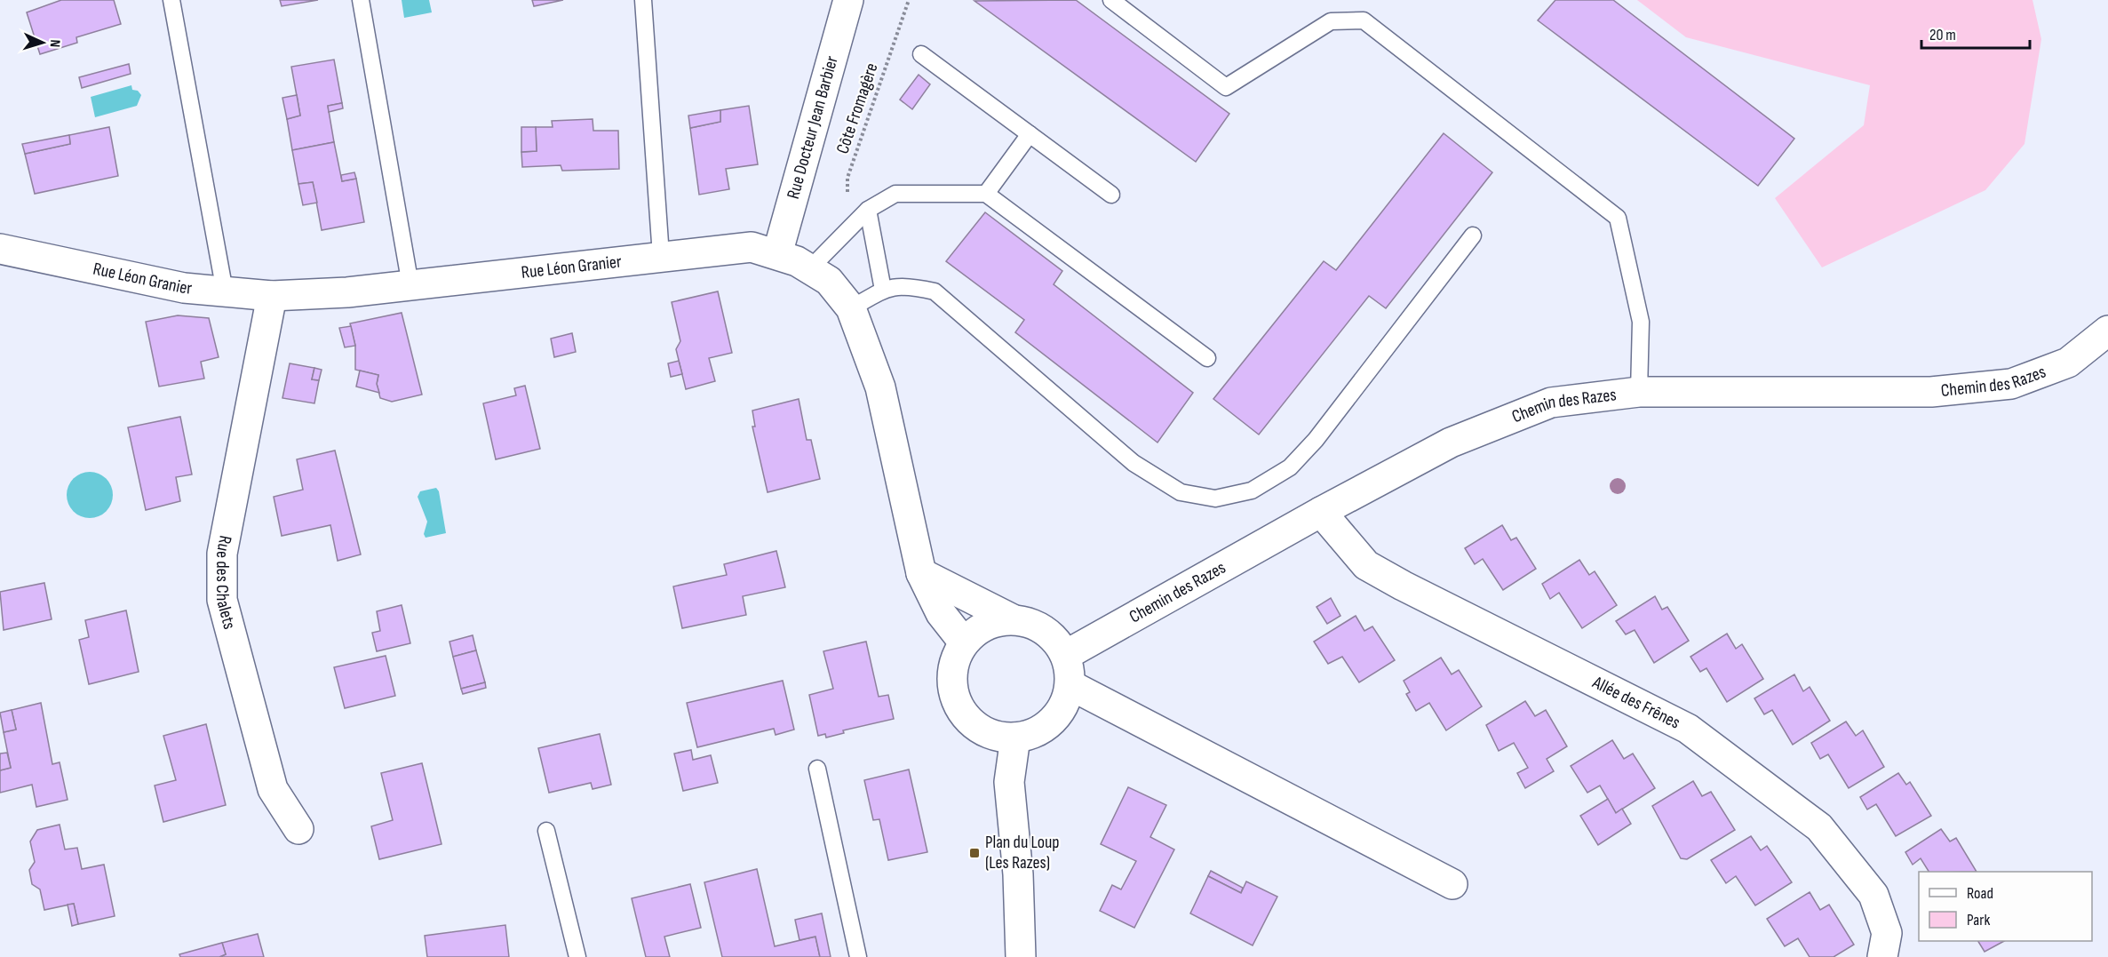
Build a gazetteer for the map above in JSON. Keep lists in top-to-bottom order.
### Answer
{
  "streets": {
    "street": [
      "Rue Docteur Jean Barbier",
      "Rue Léon Granier",
      "Chemin des Razes",
      "Rue des Chalets",
      "Allée des Frênes"
    ],
    "path": ["Côte Fromagère"]
  },
  "crossings": [
    ["Rue Docteur Jean Barbier", "Rue Léon Granier"],
    ["Rue Léon Granier", "Chemin des Razes"],
    ["Rue Léon Granier", "Rue des Chalets"],
    ["Chemin des Razes", "Allée des Frênes"]
  ],
  "places": {
    "transit": ["Plan du Loup (Les Razes)"]
  },
  "legend": ["Road", "Park"],
  "scale_bar": "20 m",
  "north": "right"
}
